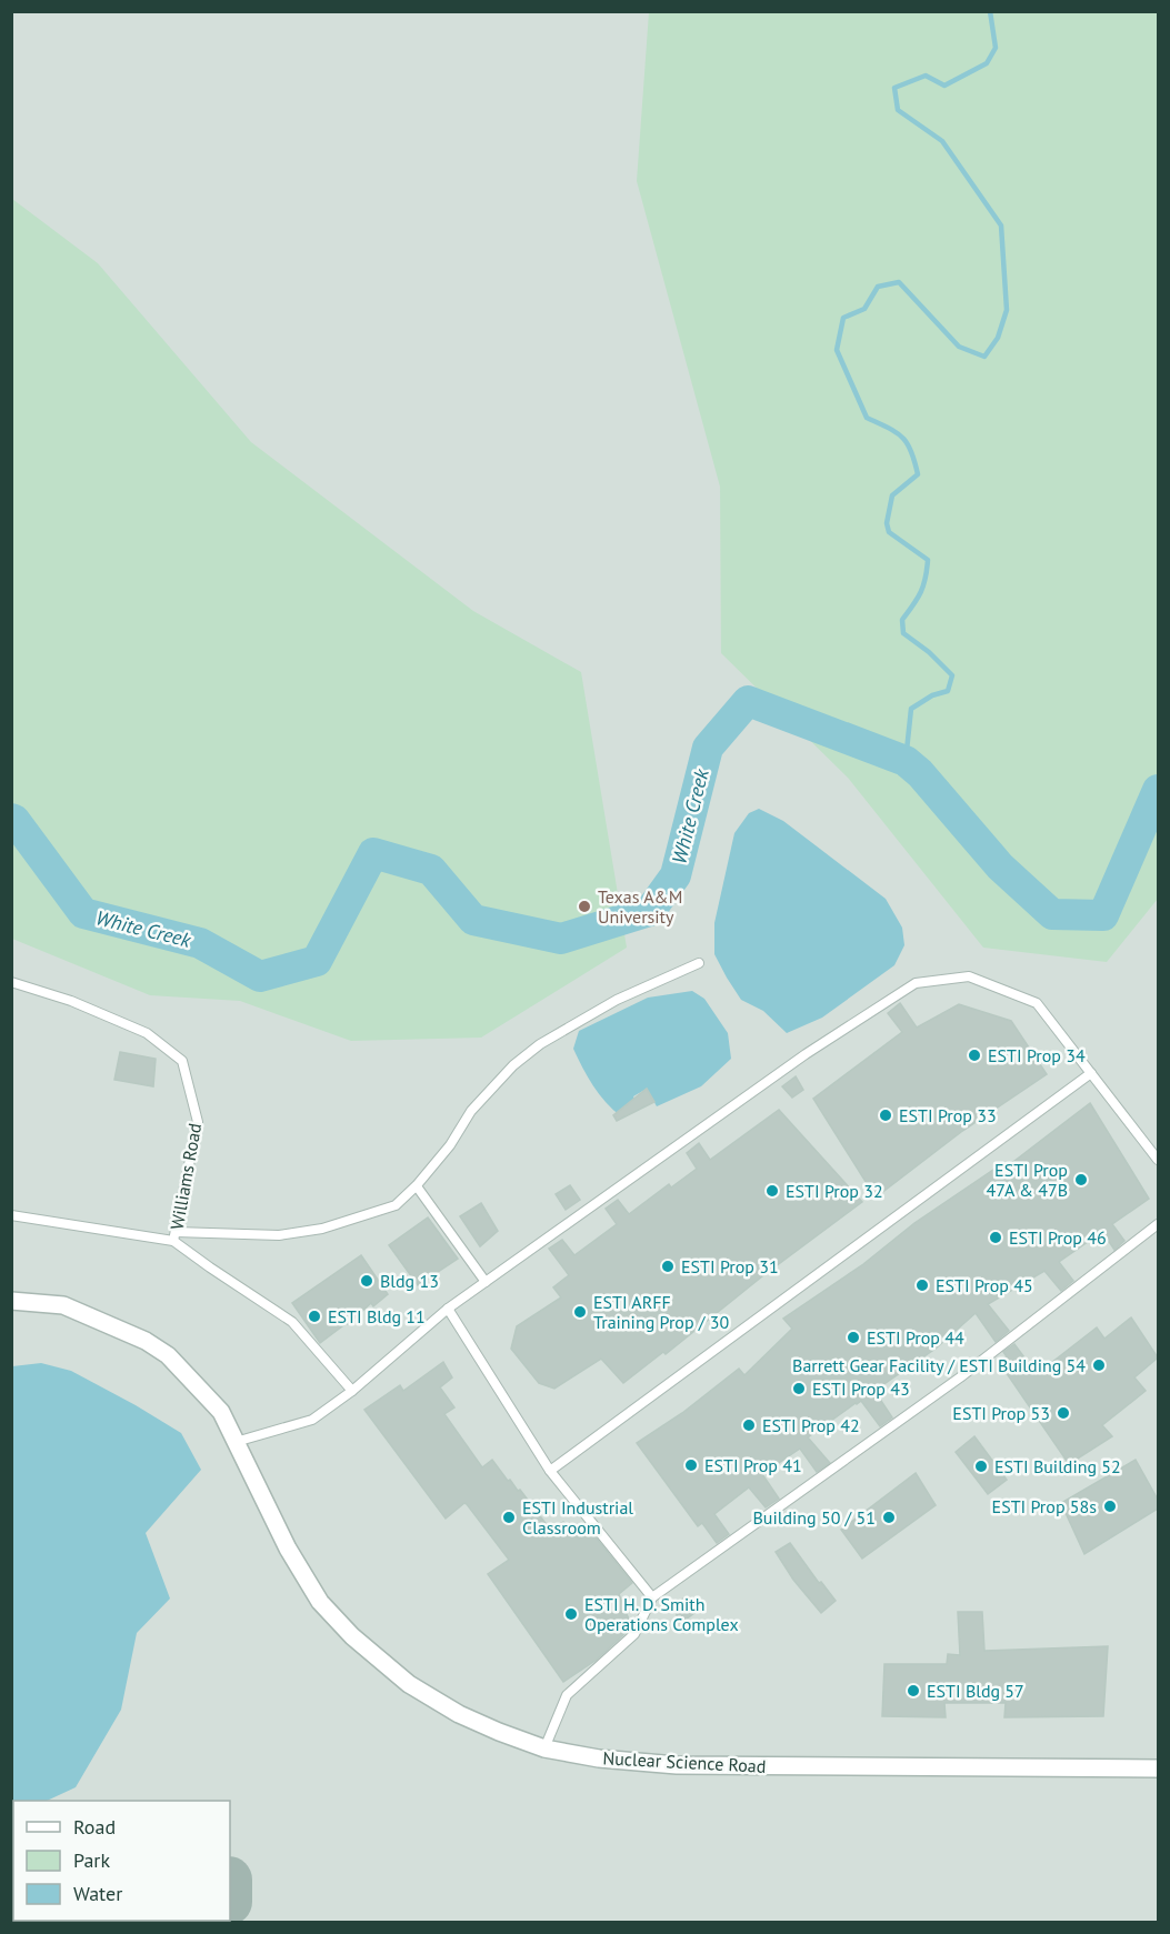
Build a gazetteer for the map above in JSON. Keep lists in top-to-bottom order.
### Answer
{
  "streets": {
    "street": ["Nuclear Science Road"],
    "lane": ["Williams Road"]
  },
  "water": ["White Creek"],
  "places": [
    "Texas A&M University",
    "ESTI Prop 34",
    "ESTI Prop 33",
    "ESTI Prop 47A & 47B",
    "ESTI Prop 32",
    "ESTI Prop 46",
    "ESTI Prop 31",
    "Bldg 13",
    "ESTI Prop 45",
    "ESTI ARFF Training Prop / 30",
    "ESTI Bldg 11",
    "ESTI Prop 44",
    "Barrett Gear Facility / ESTI Building 54",
    "ESTI Prop 43",
    "ESTI Prop 53",
    "ESTI Prop 42",
    "ESTI Prop 41",
    "ESTI Building 52",
    "ESTI Prop 58s",
    "ESTI Industrial Classroom",
    "Building 50 / 51",
    "ESTI H. D. Smith Operations Complex",
    "ESTI Bldg 57"
  ],
  "legend": ["Road", "Park", "Water"]
}
